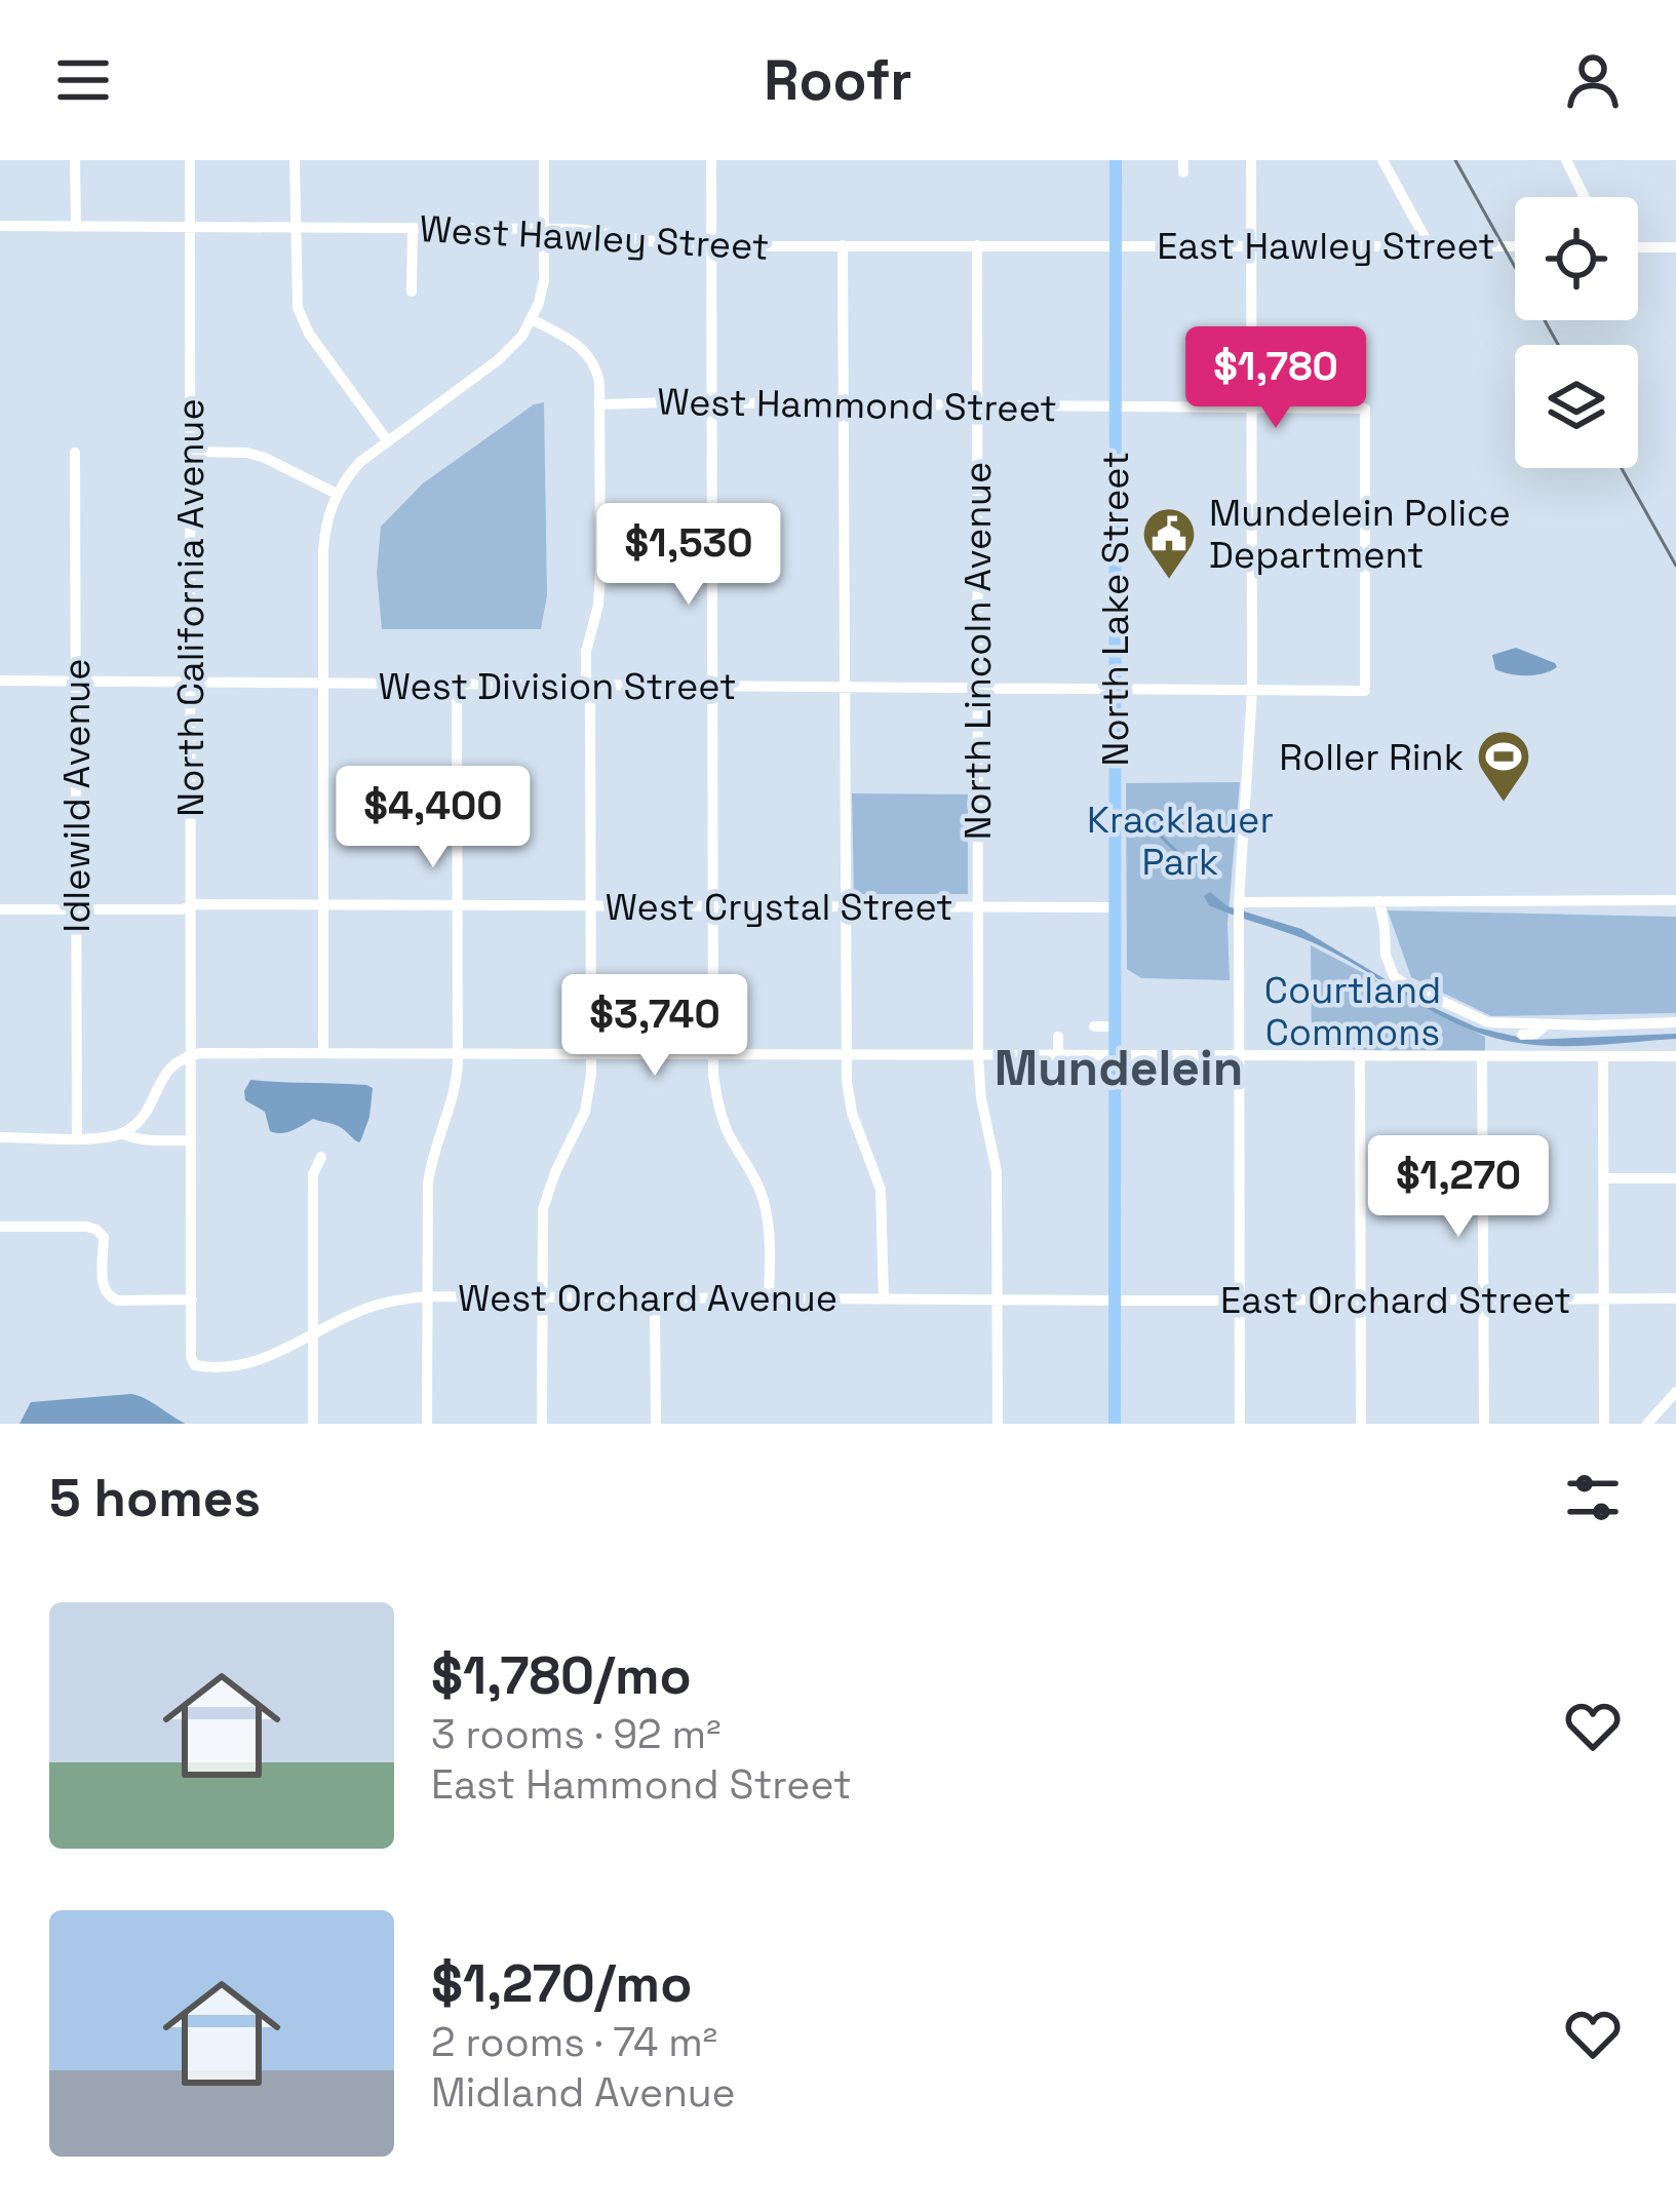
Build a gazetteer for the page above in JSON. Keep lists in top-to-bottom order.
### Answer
{
  "streets": {
    "main road": ["North Lake Street"],
    "street": [
      "West Hawley Street",
      "East Hawley Street",
      "West Hammond Street",
      "North California Avenue",
      "North Lincoln Avenue",
      "West Division Street",
      "Idlewild Avenue",
      "West Crystal Street",
      "West Orchard Avenue",
      "East Orchard Street"
    ]
  },
  "crossings": [
    ["West Hawley Street", "East Hawley Street"],
    ["West Hawley Street", "North California Avenue"],
    ["West Hawley Street", "North Lake Street"],
    ["West Hawley Street", "North Lincoln Avenue"],
    ["East Hawley Street", "North Lake Street"],
    ["West Hammond Street", "North Lake Street"],
    ["West Hammond Street", "North Lincoln Avenue"],
    ["West Hammond Street", "West Division Street"],
    ["North California Avenue", "West Division Street"],
    ["North California Avenue", "West Crystal Street"],
    ["North California Avenue", "West Orchard Avenue"],
    ["North Lake Street", "West Division Street"],
    ["North Lake Street", "West Crystal Street"],
    ["North Lake Street", "West Orchard Avenue"],
    ["North Lake Street", "East Orchard Street"],
    ["North Lincoln Avenue", "West Division Street"],
    ["North Lincoln Avenue", "West Crystal Street"],
    ["North Lincoln Avenue", "West Orchard Avenue"],
    ["West Division Street", "Idlewild Avenue"],
    ["Idlewild Avenue", "West Crystal Street"],
    ["West Orchard Avenue", "East Orchard Street"]
  ],
  "districts": ["Mundelein"],
  "parks": ["Kracklauer Park", "Courtland Commons"],
  "places": {
    "public building": ["Mundelein Police Department"],
    "sports": ["Roller Rink"]
  },
  "page": {
    "header": "Roofr",
    "price": [
      "$1,780",
      "$1,530",
      "$4,400",
      "$3,740",
      "$1,270"
    ],
    "heading": "5 homes",
    "list": [
      {
        "name": "$1,780/mo",
        "note": "3 rooms · 92 m² · East Hammond Street"
      },
      {
        "name": "$1,270/mo",
        "note": "2 rooms · 74 m² · Midland Avenue"
      }
    ]
  }
}
